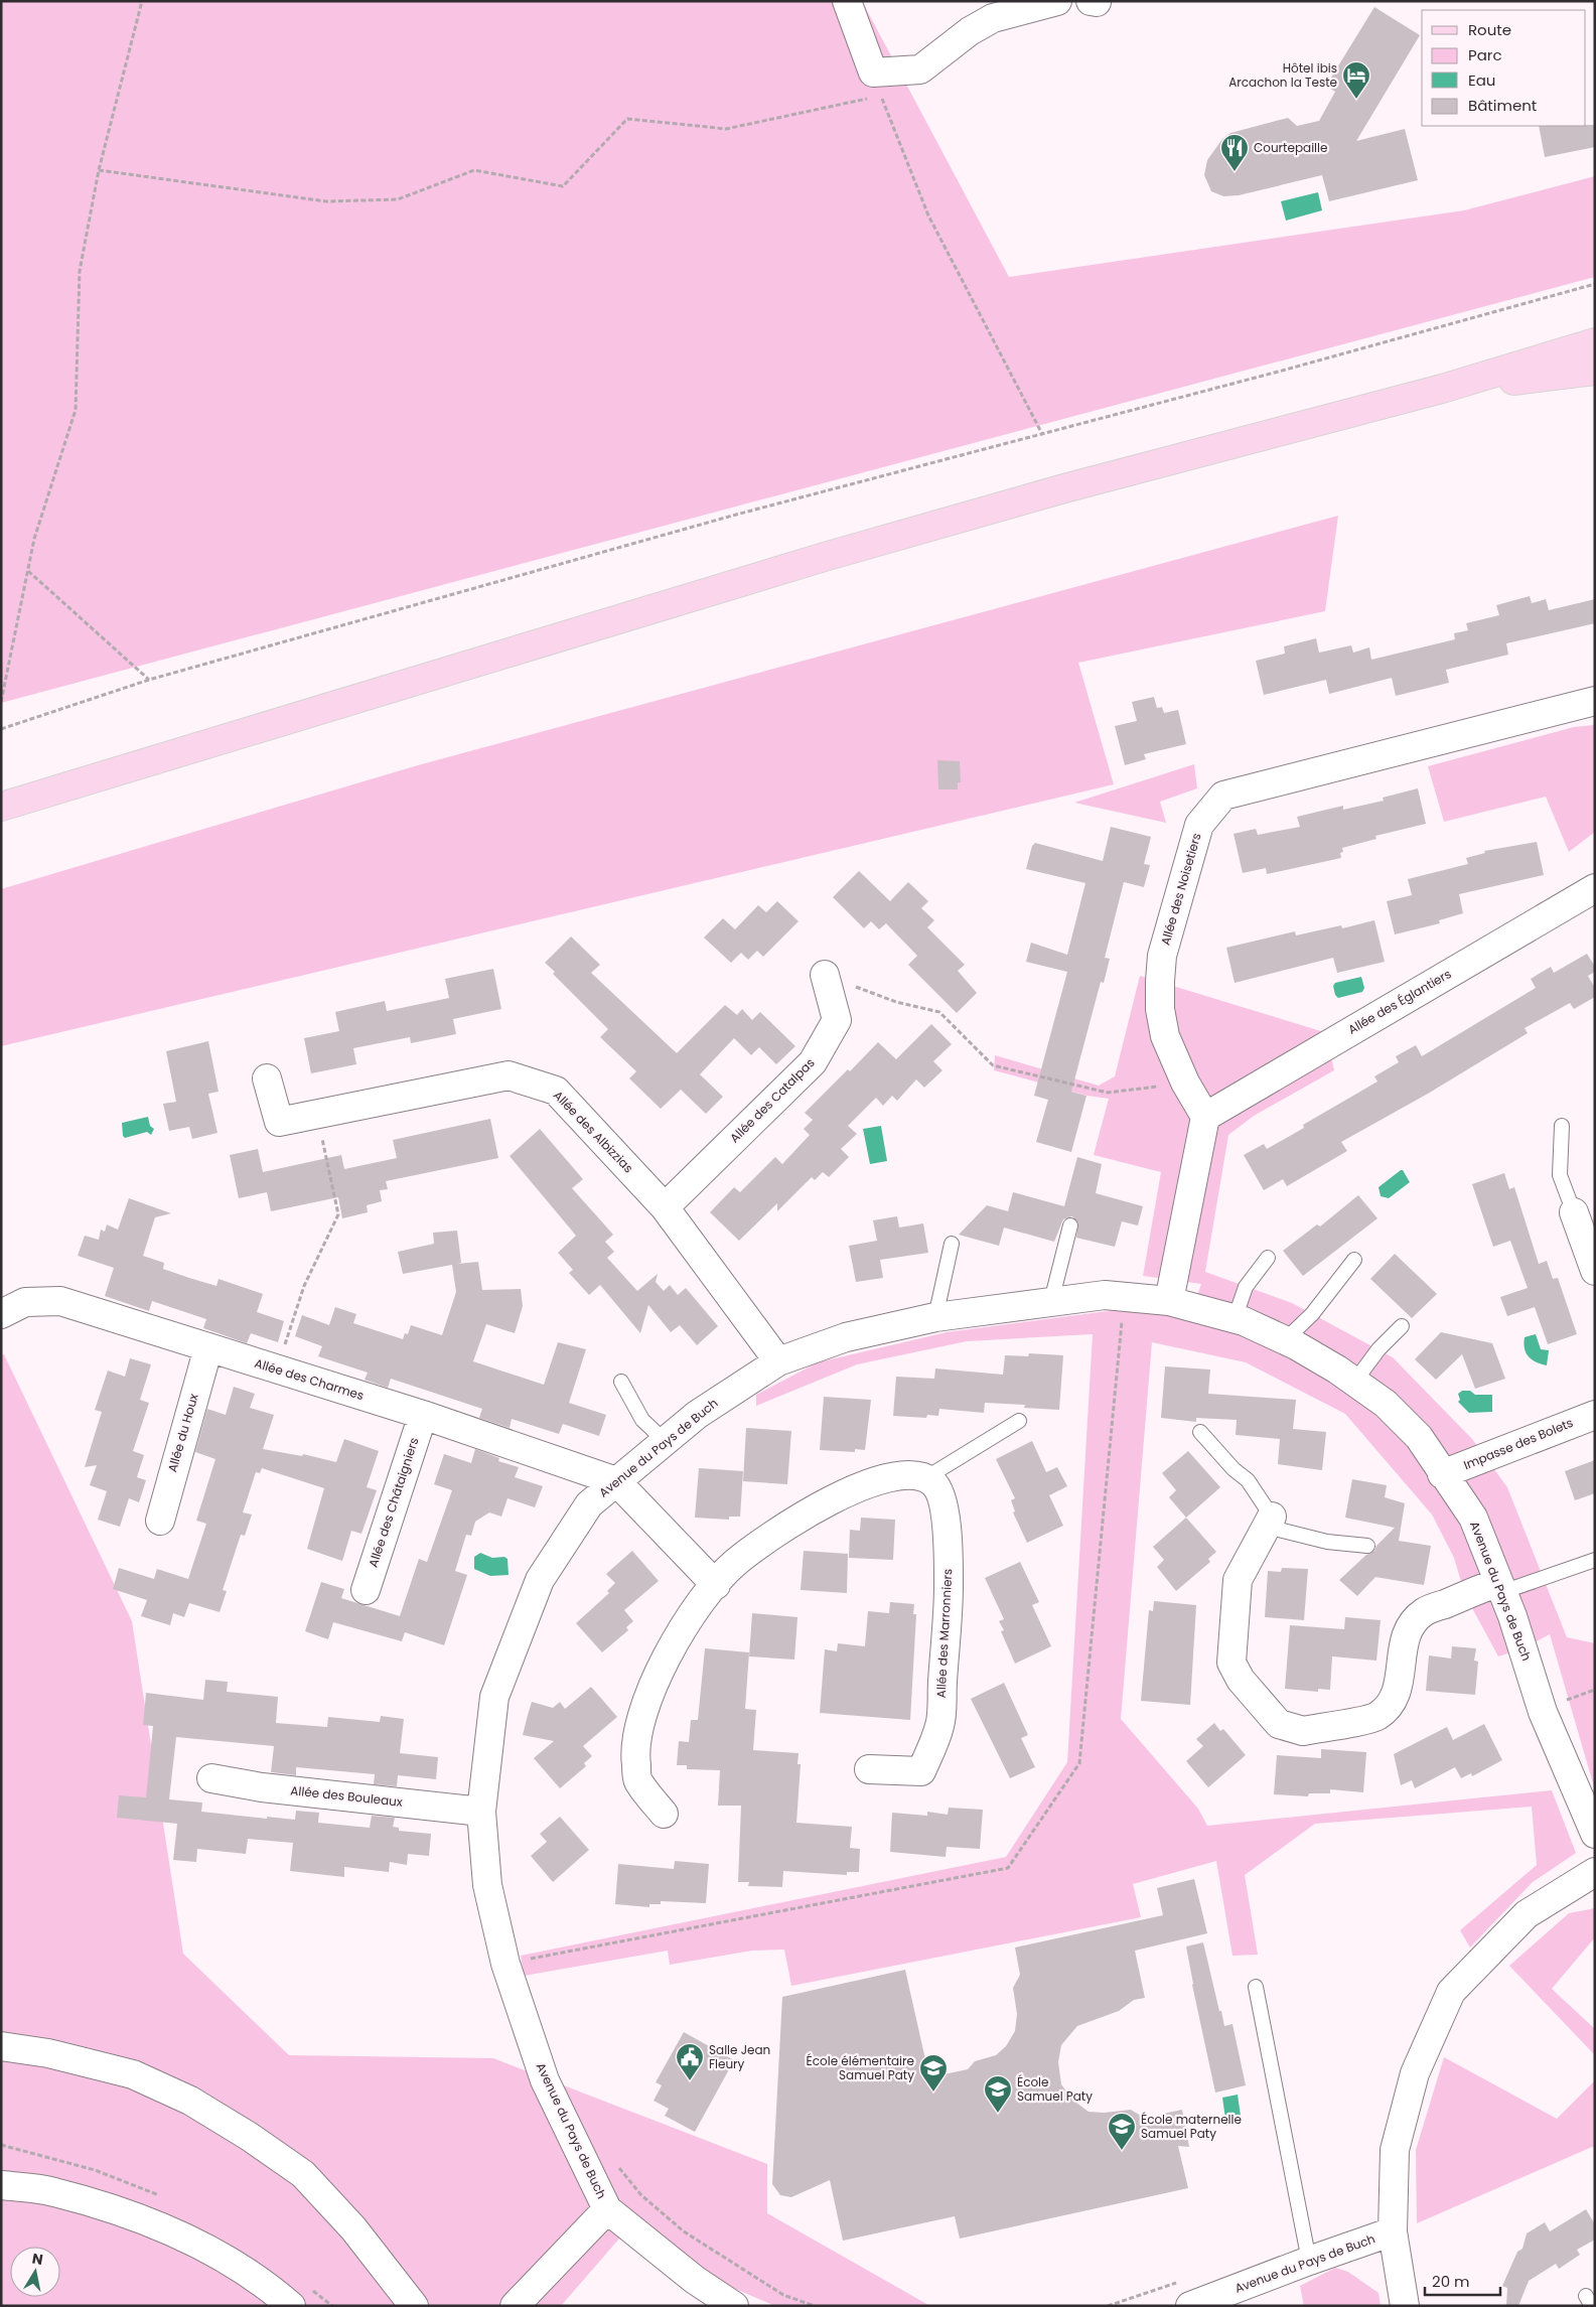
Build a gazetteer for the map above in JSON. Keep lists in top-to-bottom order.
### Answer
{
  "streets": {
    "street": [
      "Allée des Noisetiers",
      "Allée des Églantiers",
      "Allée des Catalpas",
      "Allée des Albizzias",
      "Allée des Charmes",
      "Allée du Houx",
      "Impasse des Bolets",
      "Avenue du Pays de Buch",
      "Allée des Châtaigniers",
      "Allée des Marronniers",
      "Allée des Bouleaux"
    ]
  },
  "crossings": [
    ["Allée des Noisetiers", "Allée des Églantiers"],
    ["Allée des Catalpas", "Allée des Albizzias"],
    ["Allée des Albizzias", "Avenue du Pays de Buch"],
    ["Allée des Charmes", "Allée du Houx"],
    ["Allée des Charmes", "Avenue du Pays de Buch"],
    ["Allée des Charmes", "Allée des Châtaigniers"],
    ["Impasse des Bolets", "Avenue du Pays de Buch"],
    ["Avenue du Pays de Buch", "Allée des Bouleaux"]
  ],
  "places": {
    "hotel": ["Hôtel ibis Arcachon la Teste"],
    "restaurant": ["Courtepaille"],
    "public building": ["Salle Jean Fleury"],
    "school or university": ["École élémentaire Samuel Paty", "École Samuel Paty", "École maternelle Samuel Paty"]
  },
  "legend": [
    "Route",
    "Parc",
    "Eau",
    "Bâtiment"
  ],
  "scale_bar": "20 m",
  "north": "top"
}
